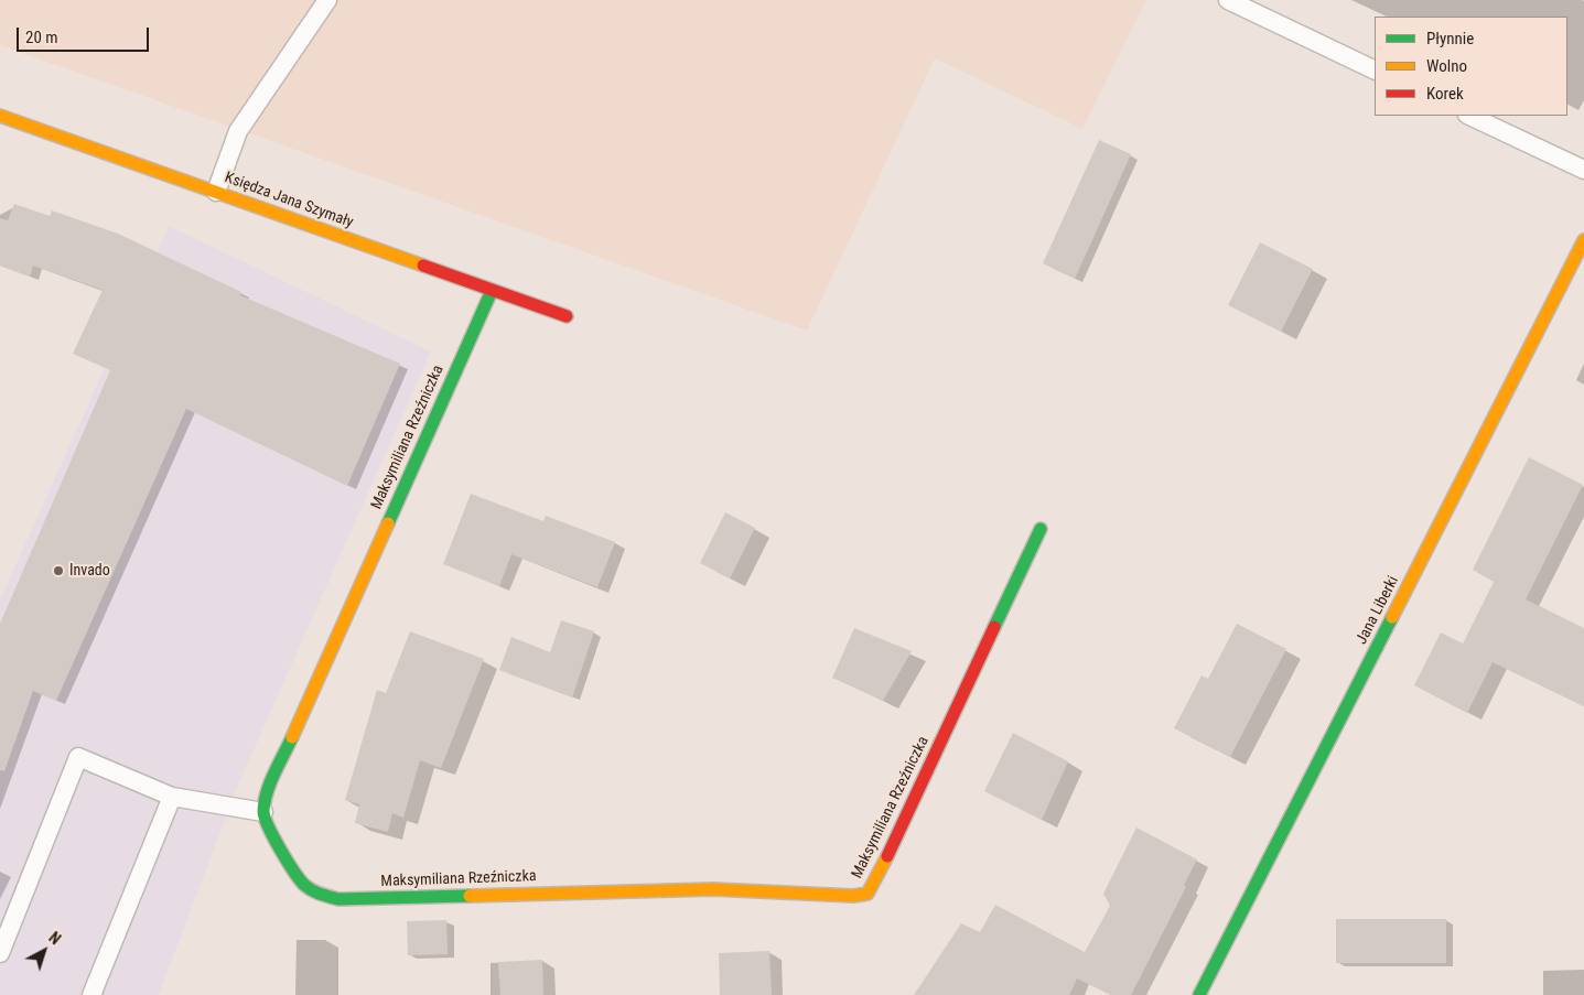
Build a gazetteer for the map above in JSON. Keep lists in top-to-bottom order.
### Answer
{
  "streets": {
    "street": ["Księdza Jana Szymały", "Maksymiliana Rzeźniczka", "Jana Liberki"]
  },
  "crossings": [
    ["Księdza Jana Szymały", "Maksymiliana Rzeźniczka"]
  ],
  "places": ["Invado"],
  "legend": ["Płynnie", "Wolno", "Korek"],
  "scale_bar": "20 m",
  "north": "top right"
}
